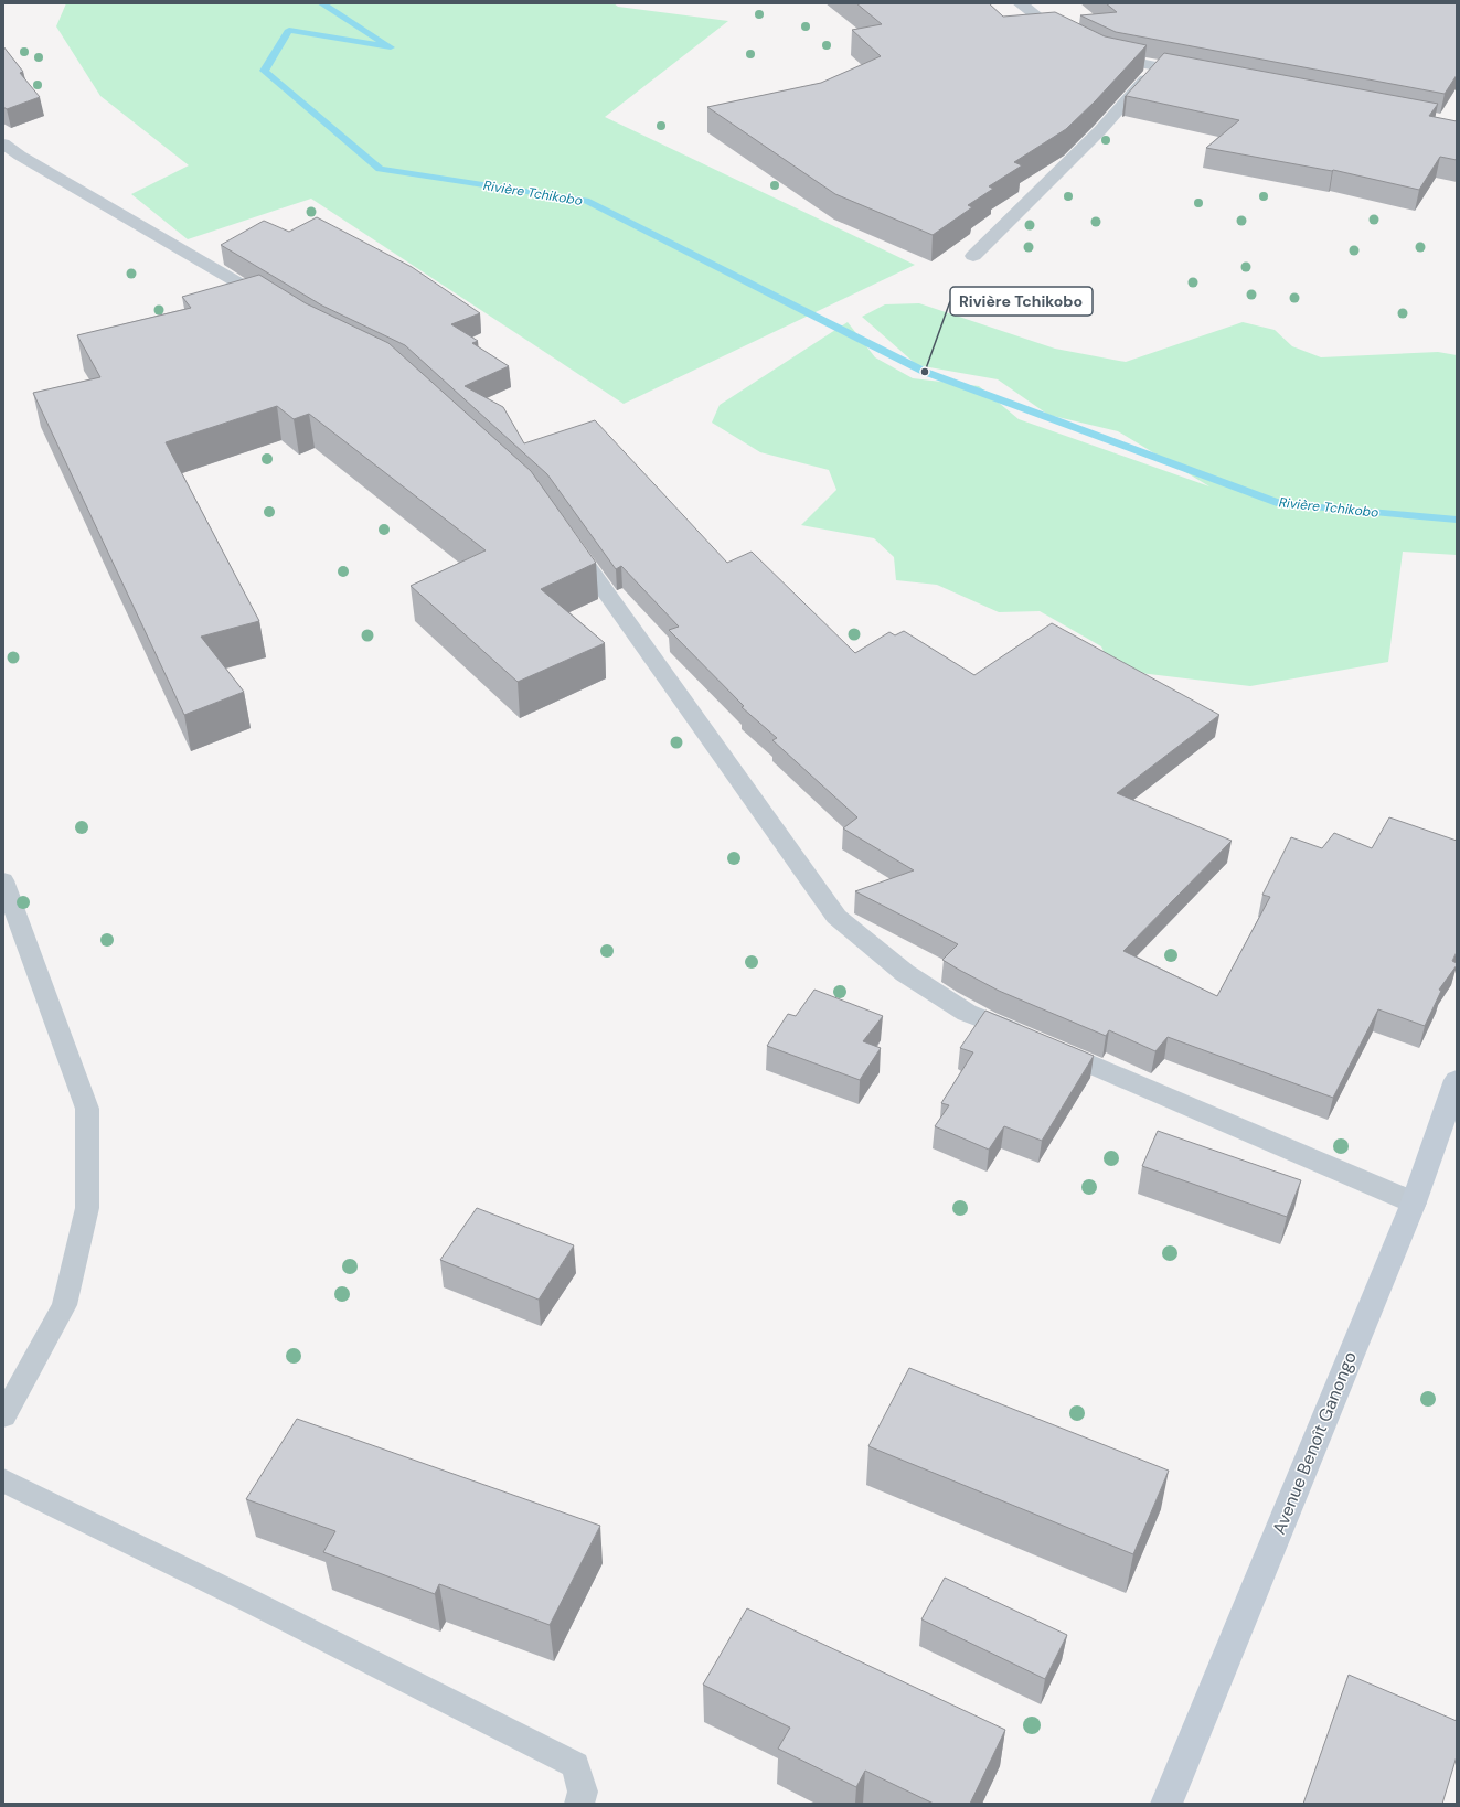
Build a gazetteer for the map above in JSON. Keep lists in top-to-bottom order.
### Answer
{
  "streets": {
    "street": ["Avenue Benoît Ganongo"]
  },
  "water": ["Rivière Tchikobo"],
  "places": ["Rivière Tchikobo"]
}
